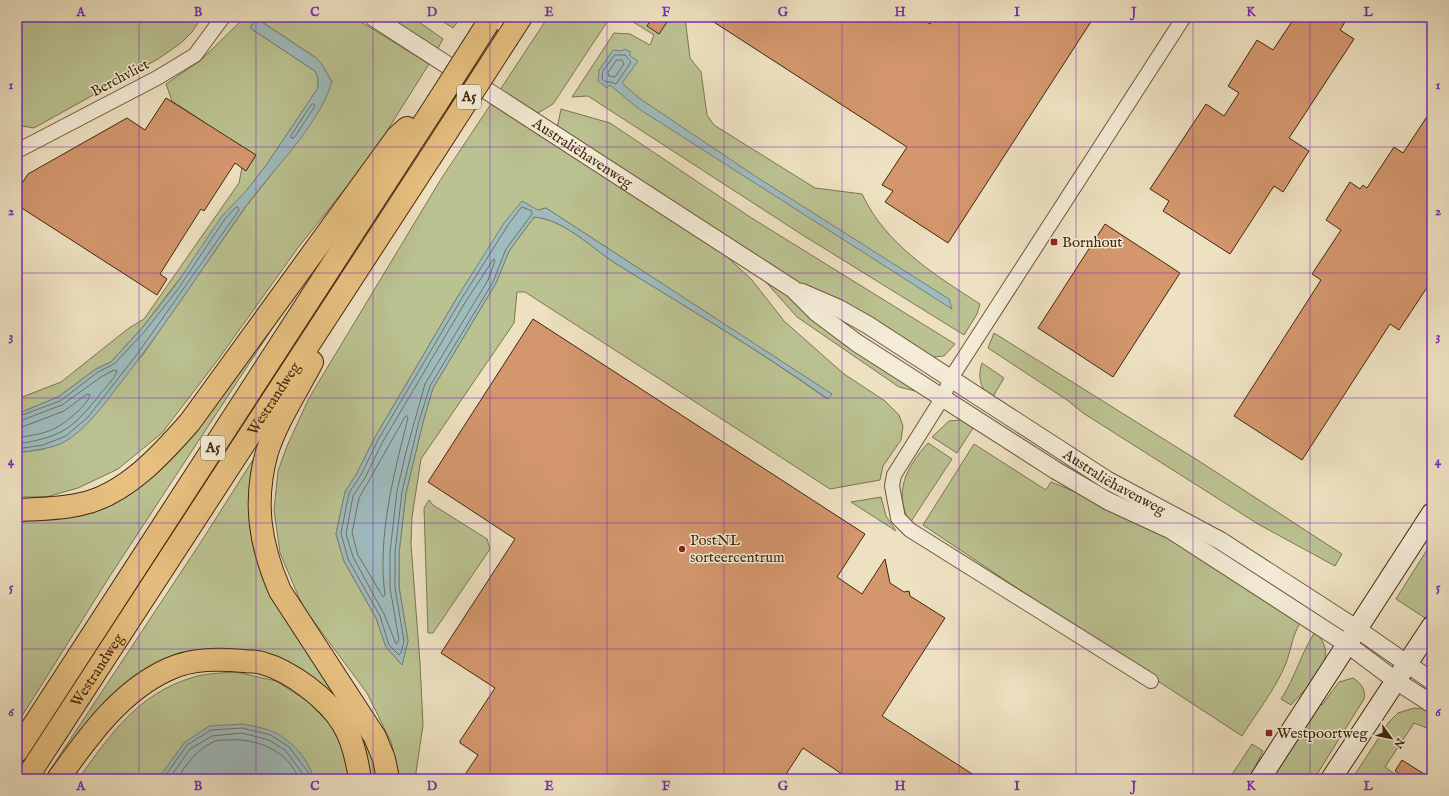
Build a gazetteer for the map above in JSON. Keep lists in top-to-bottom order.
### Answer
{
  "streets": {
    "highway": ["A5", "Westrandweg"],
    "street": ["Berchvliet", "Australiëhavenweg"]
  },
  "crossings": [
    ["A5", "Westrandweg"]
  ],
  "places": {
    "transit": ["Bornhout", "Westpoortweg"],
    "other": ["PostNL sorteercentrum"]
  },
  "north": "bottom right",
  "grid": {
    "columns": [
      "A",
      "B",
      "C",
      "D",
      "E",
      "F",
      "G",
      "H",
      "I",
      "J",
      "K",
      "L"
    ],
    "rows": [
      "1",
      "2",
      "3",
      "4",
      "5",
      "6"
    ]
  }
}
